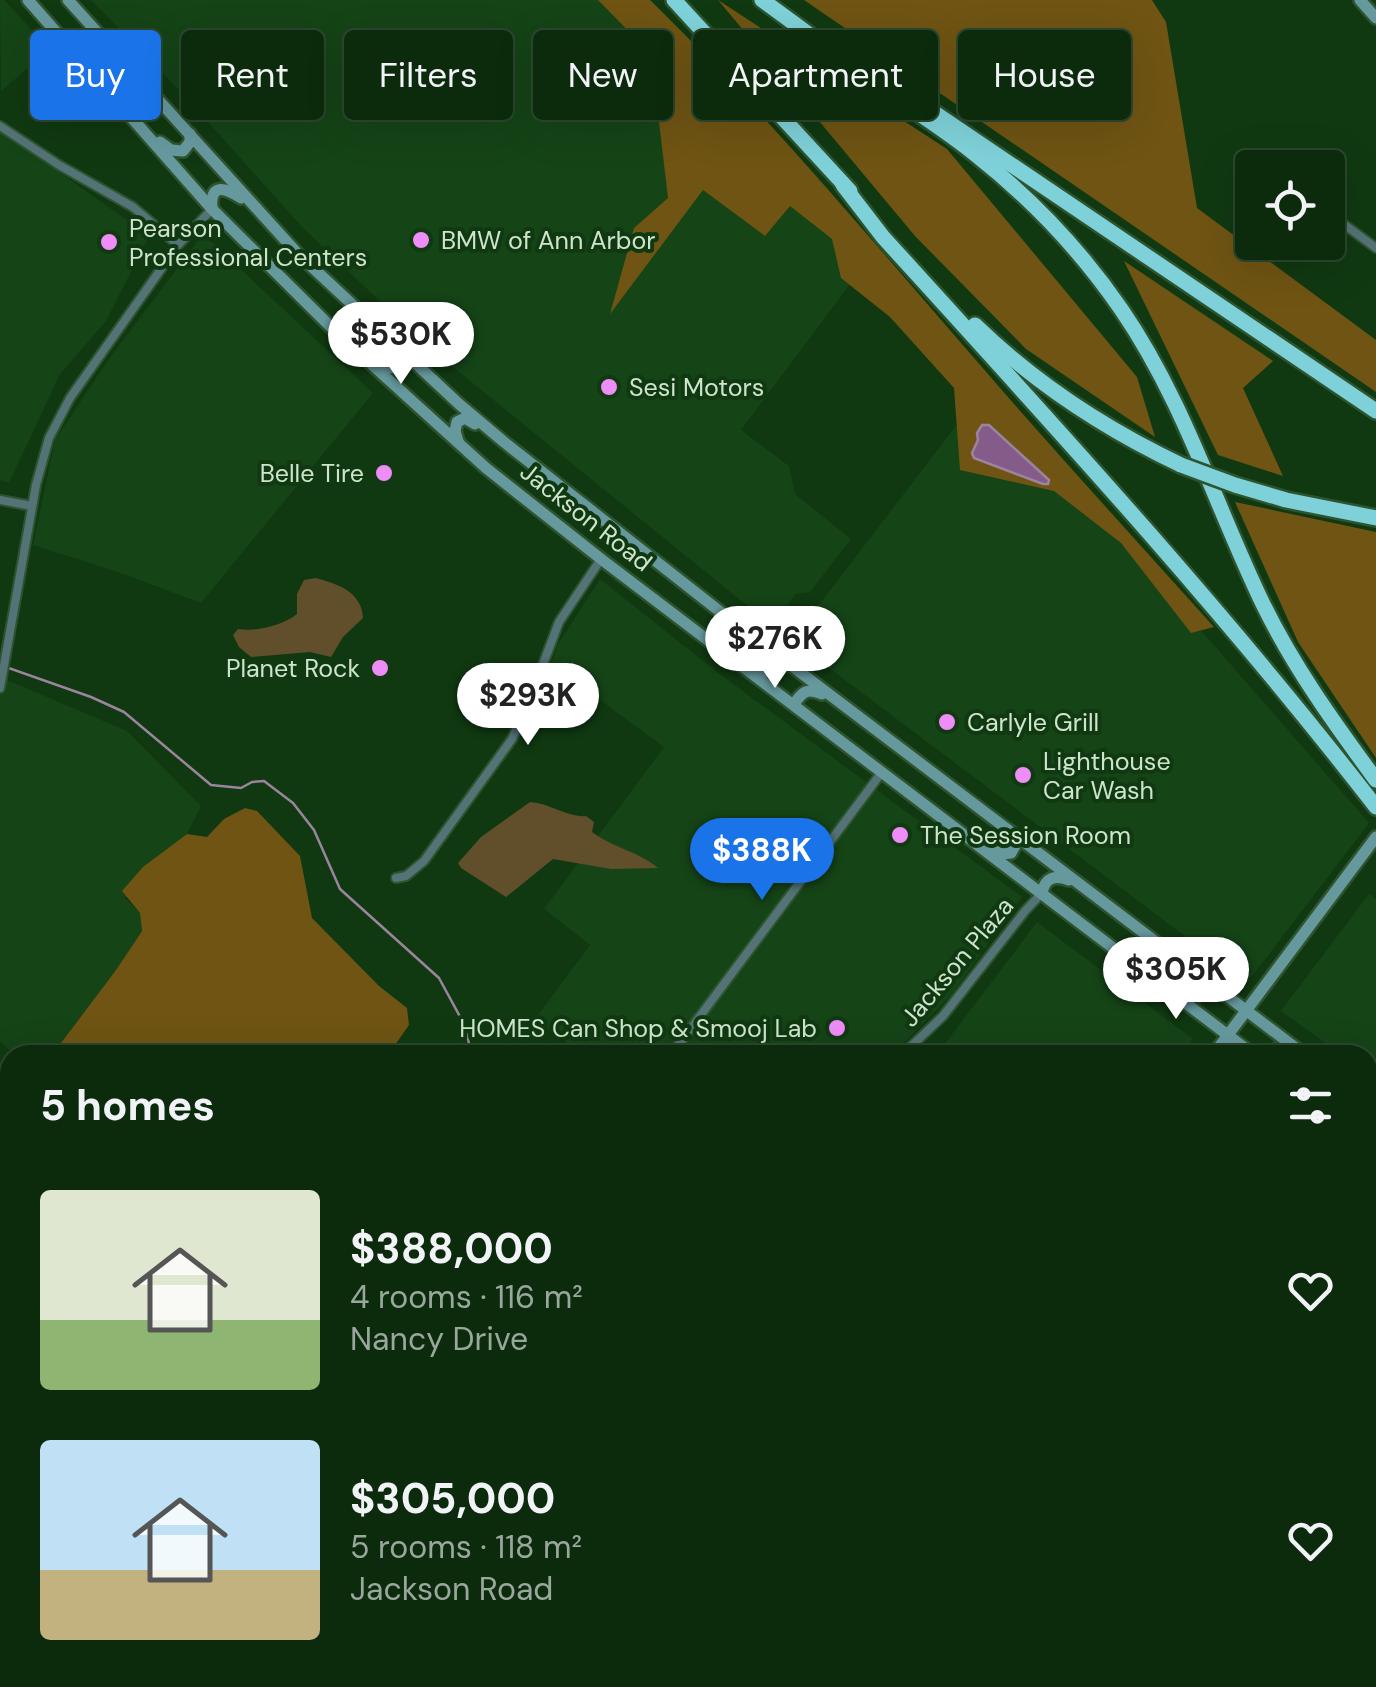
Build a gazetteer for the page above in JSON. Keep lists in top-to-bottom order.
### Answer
{
  "streets": {
    "main road": ["Jackson Road"],
    "street": ["Jackson Plaza"]
  },
  "crossings": [
    ["Jackson Road", "Jackson Plaza"]
  ],
  "places": [
    "BMW of Ann Arbor",
    "Pearson Professional Centers",
    "Sesi Motors",
    "Belle Tire",
    "Planet Rock",
    "Carlyle Grill",
    "Lighthouse Car Wash",
    "The Session Room",
    "HOMES Can Shop & Smooj Lab"
  ],
  "page": {
    "chip": [
      "Buy",
      "Rent",
      "Filters",
      "New",
      "Apartment",
      "House"
    ],
    "price": [
      "$530K",
      "$276K",
      "$293K",
      "$388K",
      "$305K"
    ],
    "heading": "5 homes",
    "list": [
      {
        "name": "$388,000",
        "note": "4 rooms · 116 m² · Nancy Drive"
      },
      {
        "name": "$305,000",
        "note": "5 rooms · 118 m² · Jackson Road"
      }
    ]
  }
}
